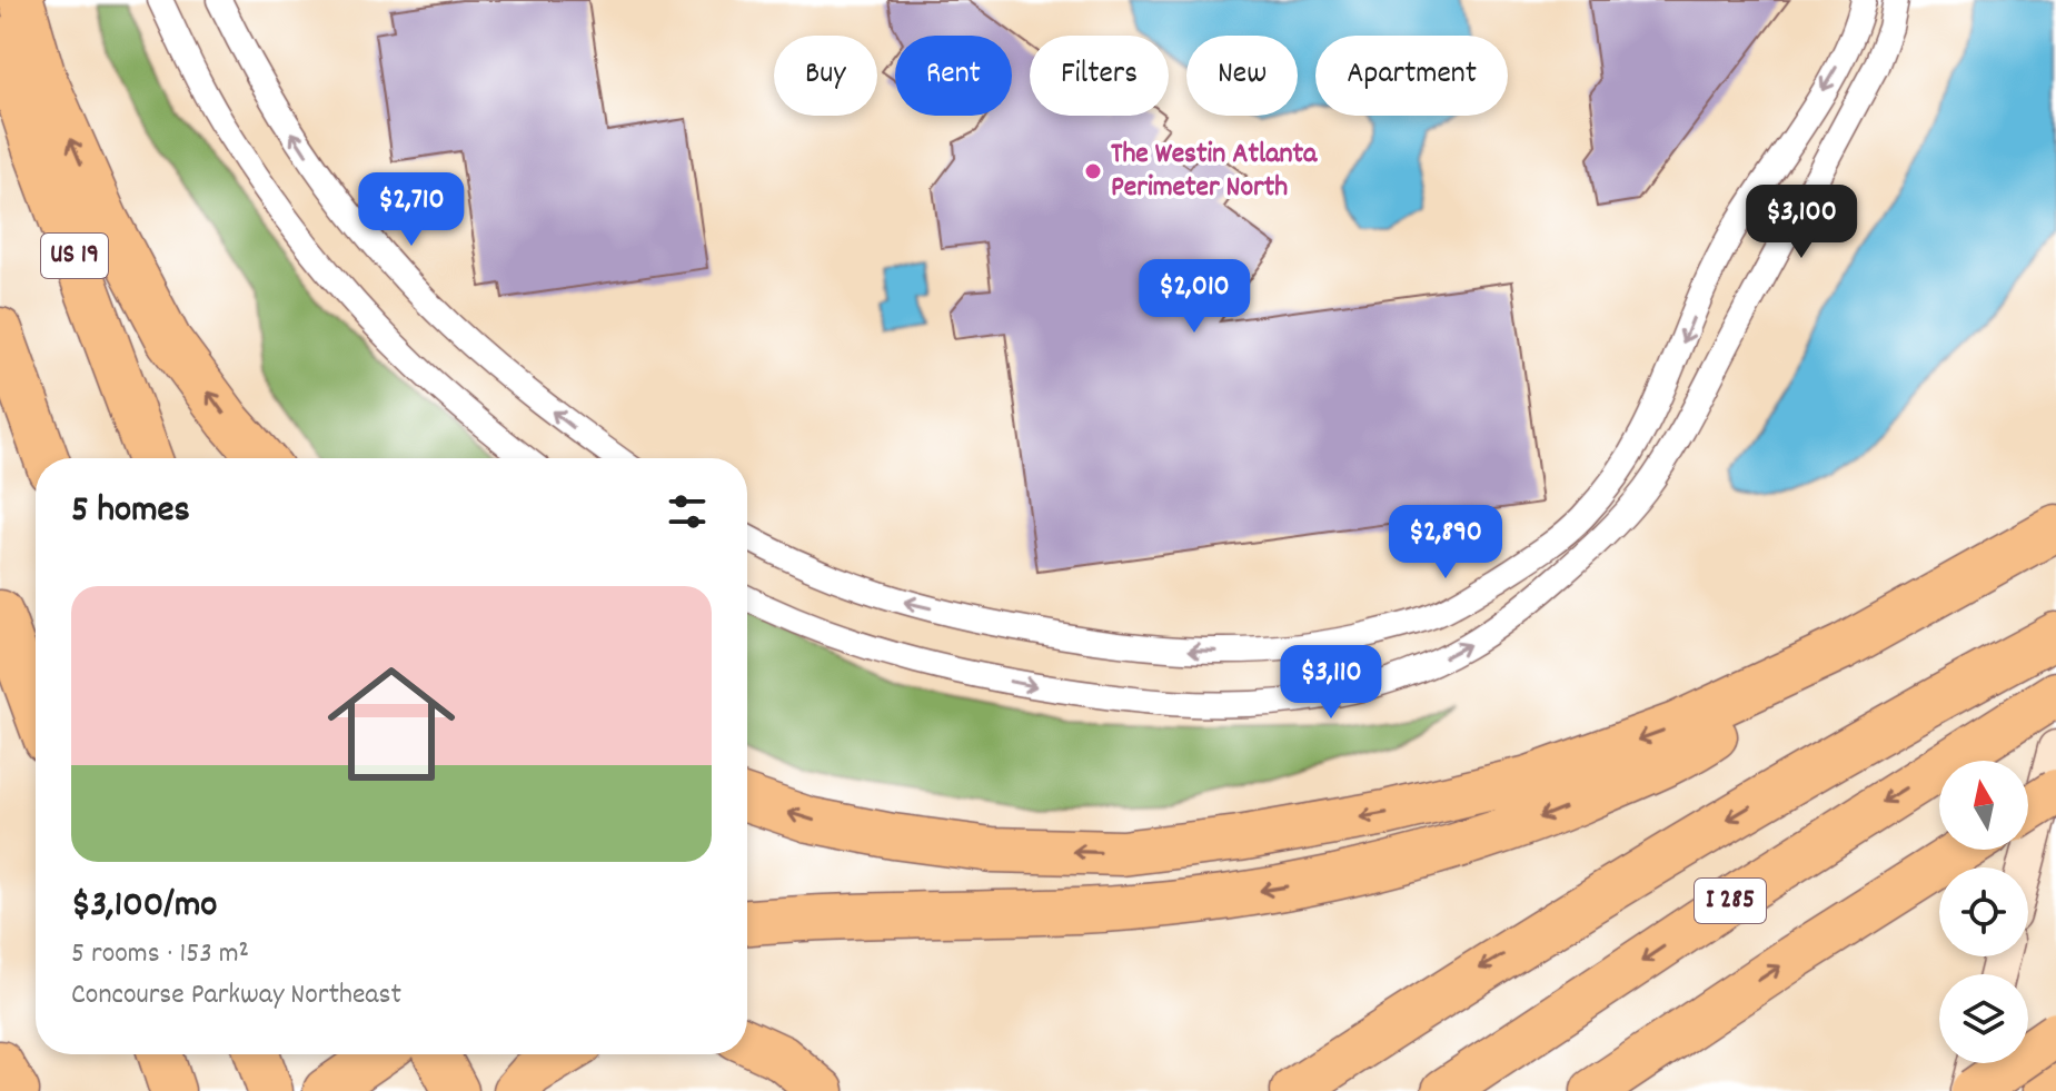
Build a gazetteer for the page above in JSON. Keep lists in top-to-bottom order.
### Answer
{
  "streets": {
    "highway": ["US 19", "I 285"]
  },
  "places": ["The Westin Atlanta Perimeter North"],
  "north": "top",
  "page": {
    "chip": [
      "Buy",
      "Rent",
      "Filters",
      "New",
      "Apartment"
    ],
    "price": [
      "$2,710",
      "$3,100",
      "$2,010",
      "$2,890",
      "$3,110"
    ],
    "heading": "5 homes",
    "list": [
      {
        "name": "$3,100/mo",
        "note": "5 rooms · 153 m² · Concourse Parkway Northeast"
      }
    ]
  }
}
